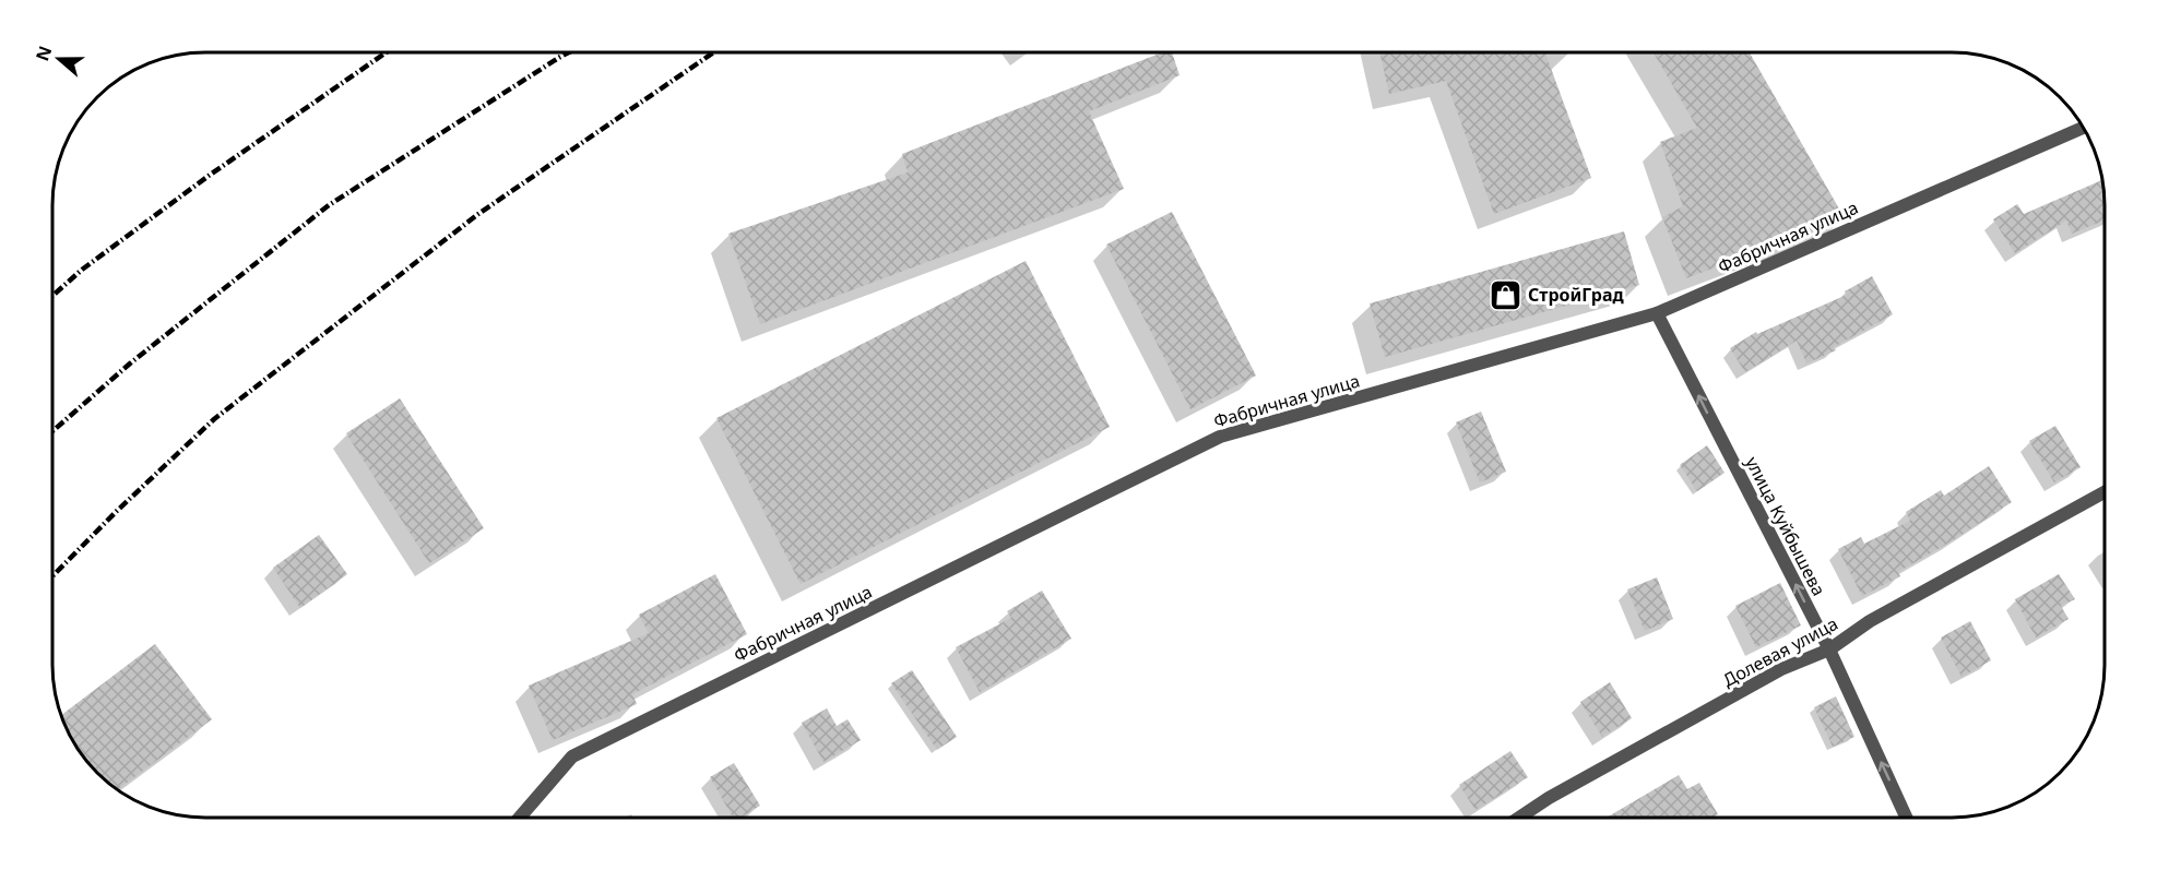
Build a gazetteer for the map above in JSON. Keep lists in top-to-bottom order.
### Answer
{
  "streets": {
    "street": ["Фабричная улица", "улица Куйбышева", "Долевая улица"]
  },
  "crossings": [
    ["Фабричная улица", "улица Куйбышева"],
    ["улица Куйбышева", "Долевая улица"]
  ],
  "one_way": ["улица Куйбышева"],
  "places": {
    "shop": ["СтройГрад"]
  },
  "north": "left"
}
